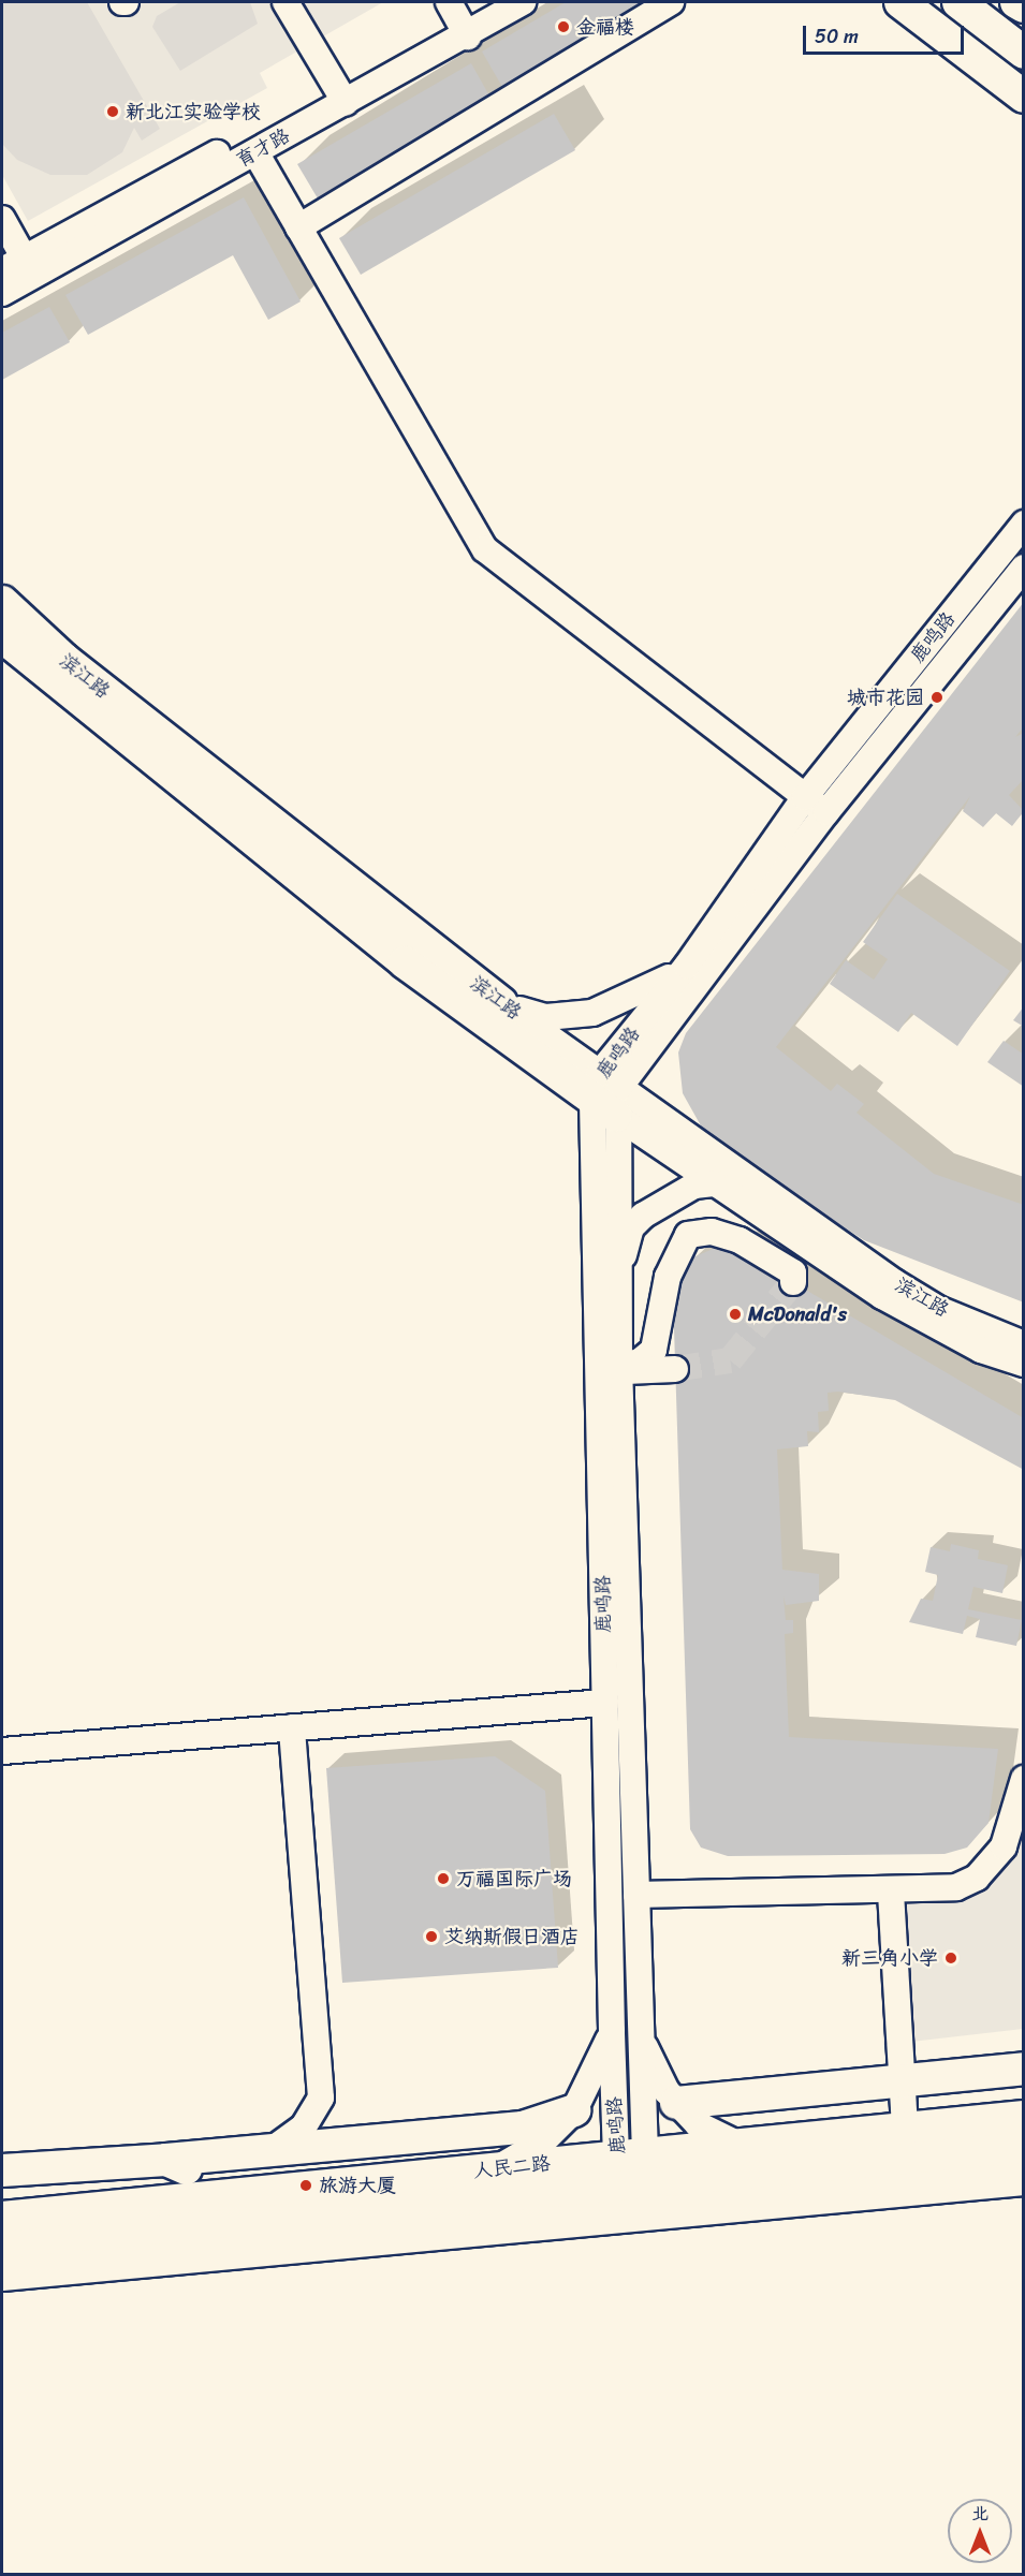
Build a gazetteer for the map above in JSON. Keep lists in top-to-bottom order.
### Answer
{
  "streets": {
    "main road": ["滨江路", "人民二路"],
    "street": ["育才路", "鹿鸣路"]
  },
  "crossings": [
    ["鹿鸣路", "滨江路"],
    ["鹿鸣路", "人民二路"]
  ],
  "places": [
    "金福楼",
    "新北江实验学校",
    "城市花园",
    "McDonald's",
    "万福国际广场",
    "艾纳斯假日酒店",
    "新三角小学",
    "旅游大厦"
  ],
  "scale_bar": "50 m",
  "north": "top"
}
